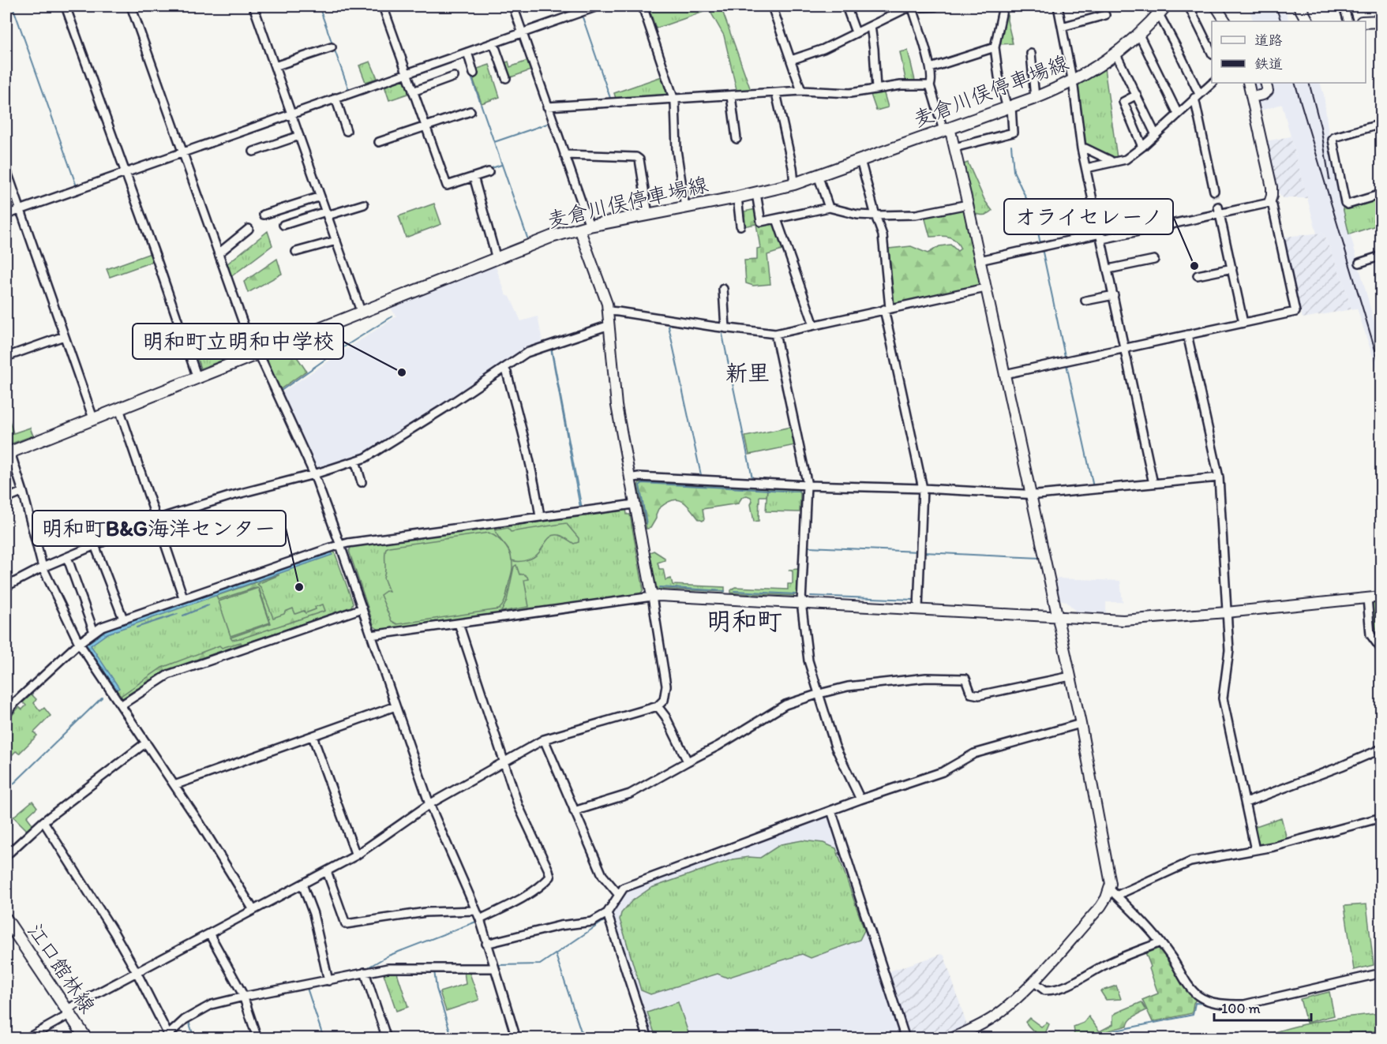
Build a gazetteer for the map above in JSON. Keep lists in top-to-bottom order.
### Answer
{
  "streets": {
    "main road": ["麦倉川俣停車場線", "江口館林線"]
  },
  "districts": ["新里", "明和町"],
  "places": ["オライセレーノ", "明和町立明和中学校", "明和町B&G海洋センター"],
  "legend": ["道路", "鉄道"],
  "scale_bar": "100 m"
}
